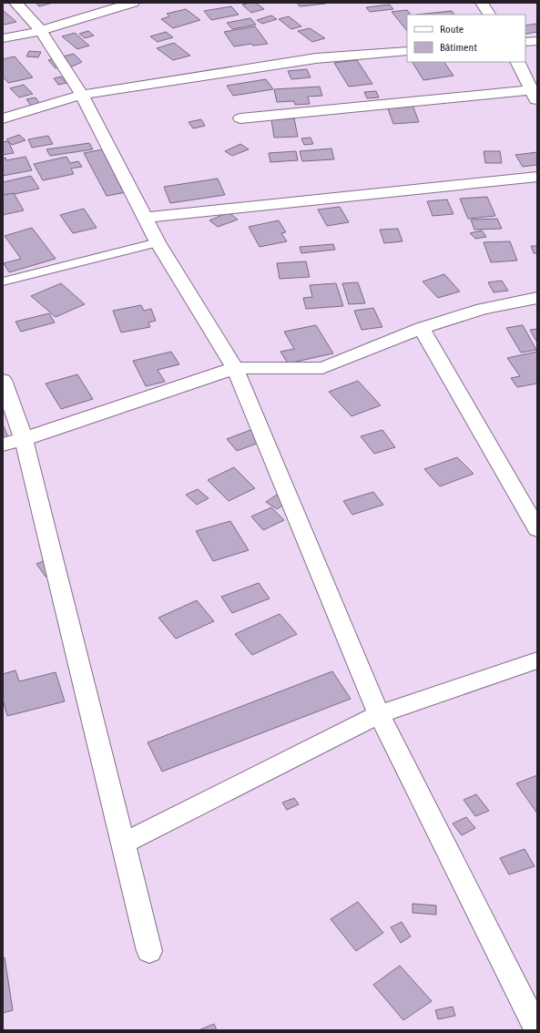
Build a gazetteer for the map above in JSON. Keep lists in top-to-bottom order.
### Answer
{
  "legend": ["Route", "Bâtiment"]
}
